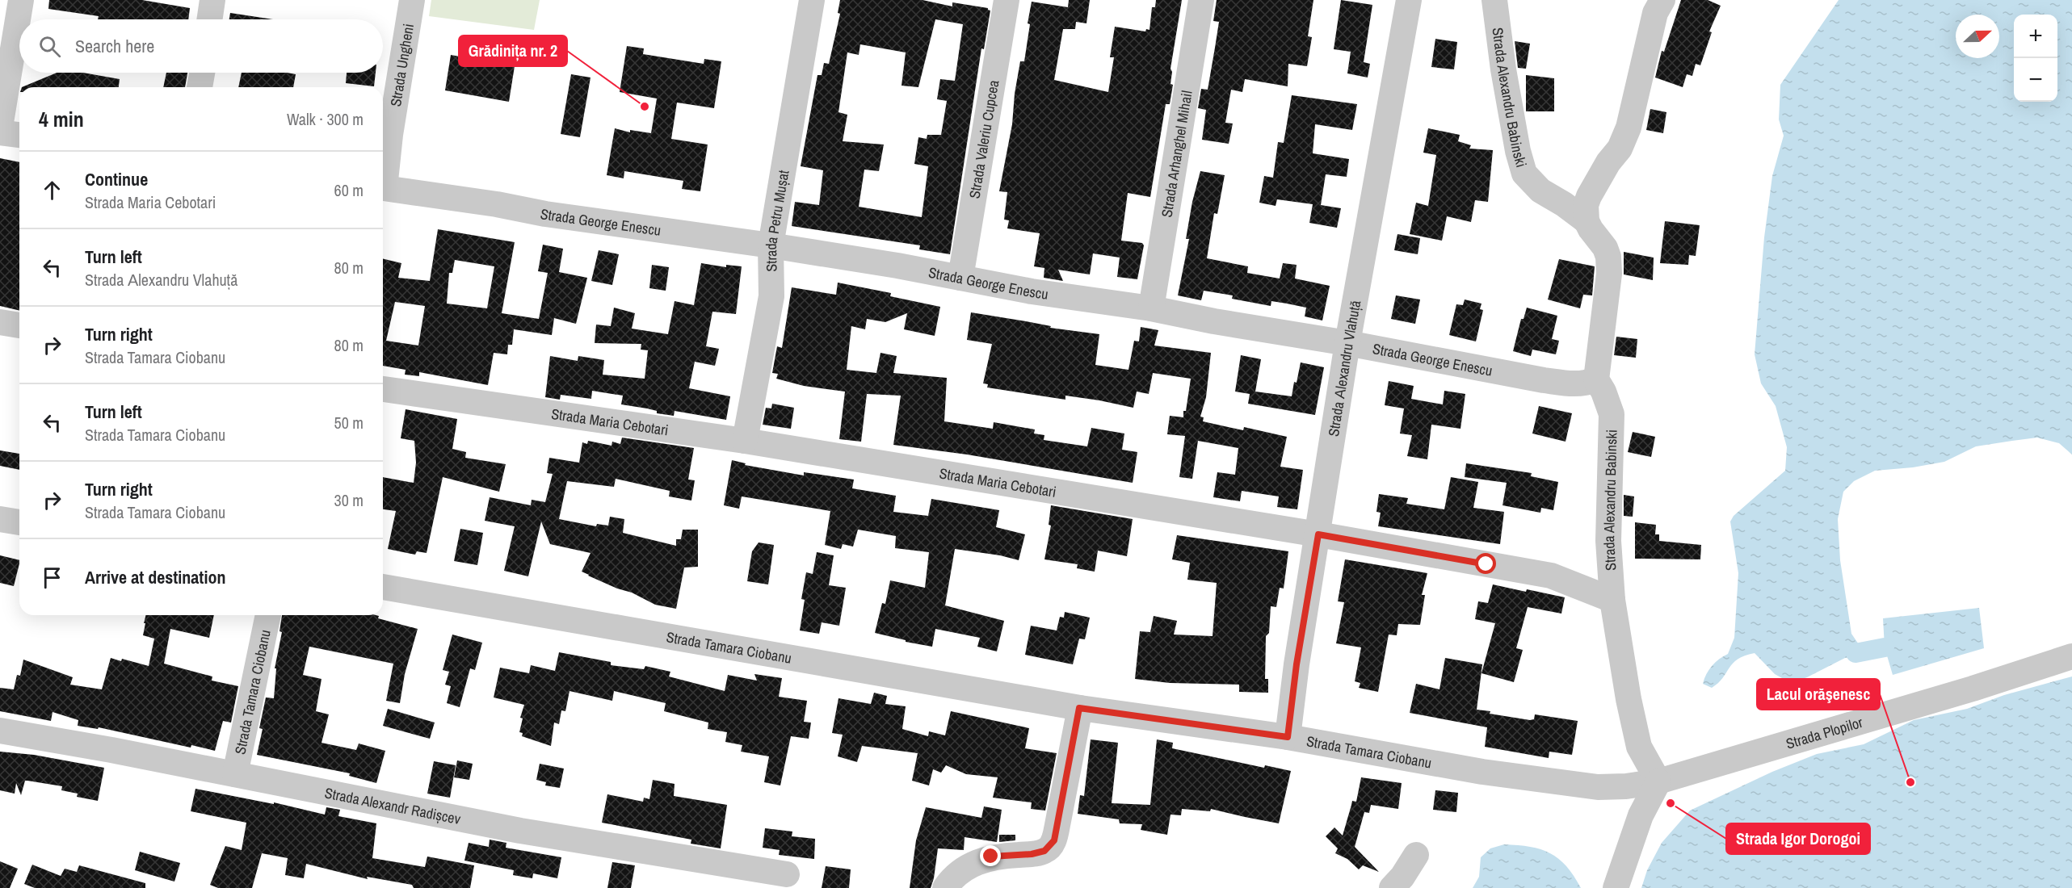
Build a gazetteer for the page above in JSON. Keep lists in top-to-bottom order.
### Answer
{
  "streets": {
    "street": [
      "Strada Ungheni",
      "Strada Alexandru Babinski",
      "Strada Valeriu Cupcea",
      "Strada Arhanghel Mihail",
      "Strada Petru Mușat",
      "Strada George Enescu",
      "Strada Аlexandru Vlahuță",
      "Strada Maria Cebotari",
      "Strada Tamara Ciobanu",
      "Strada Plopilor",
      "Strada Alexandr Radișcev"
    ]
  },
  "crossings": [
    ["Strada Alexandru Babinski", "Strada George Enescu"],
    ["Strada Alexandru Babinski", "Strada Maria Cebotari"],
    ["Strada Alexandru Babinski", "Strada Tamara Ciobanu"],
    ["Strada Alexandru Babinski", "Strada Plopilor"],
    ["Strada Valeriu Cupcea", "Strada George Enescu"],
    ["Strada Arhanghel Mihail", "Strada George Enescu"],
    ["Strada Petru Mușat", "Strada George Enescu"],
    ["Strada Petru Mușat", "Strada Maria Cebotari"],
    ["Strada George Enescu", "Strada Аlexandru Vlahuță"],
    ["Strada Аlexandru Vlahuță", "Strada Maria Cebotari"],
    ["Strada Аlexandru Vlahuță", "Strada Tamara Ciobanu"],
    ["Strada Tamara Ciobanu", "Strada Plopilor"],
    ["Strada Tamara Ciobanu", "Strada Alexandr Radișcev"]
  ],
  "places": ["Grădinița nr. 2", "Lacul orăşenesc", "Strada Igor Dorogoi"],
  "north": "right",
  "page": {
    "map_buttons": ["+", "−"],
    "search": "Search here",
    "heading": ["4 min", "Walk · 300 m"],
    "list": [
      ["Continue", "Strada Maria Cebotari", "60 m"],
      ["Turn left", "Strada Аlexandru Vlahuță", "80 m"],
      ["Turn right", "Strada Tamara Ciobanu", "80 m"],
      ["Turn left", "Strada Tamara Ciobanu", "50 m"],
      ["Turn right", "Strada Tamara Ciobanu", "30 m"],
      "Arrive at destination"
    ]
  }
}
